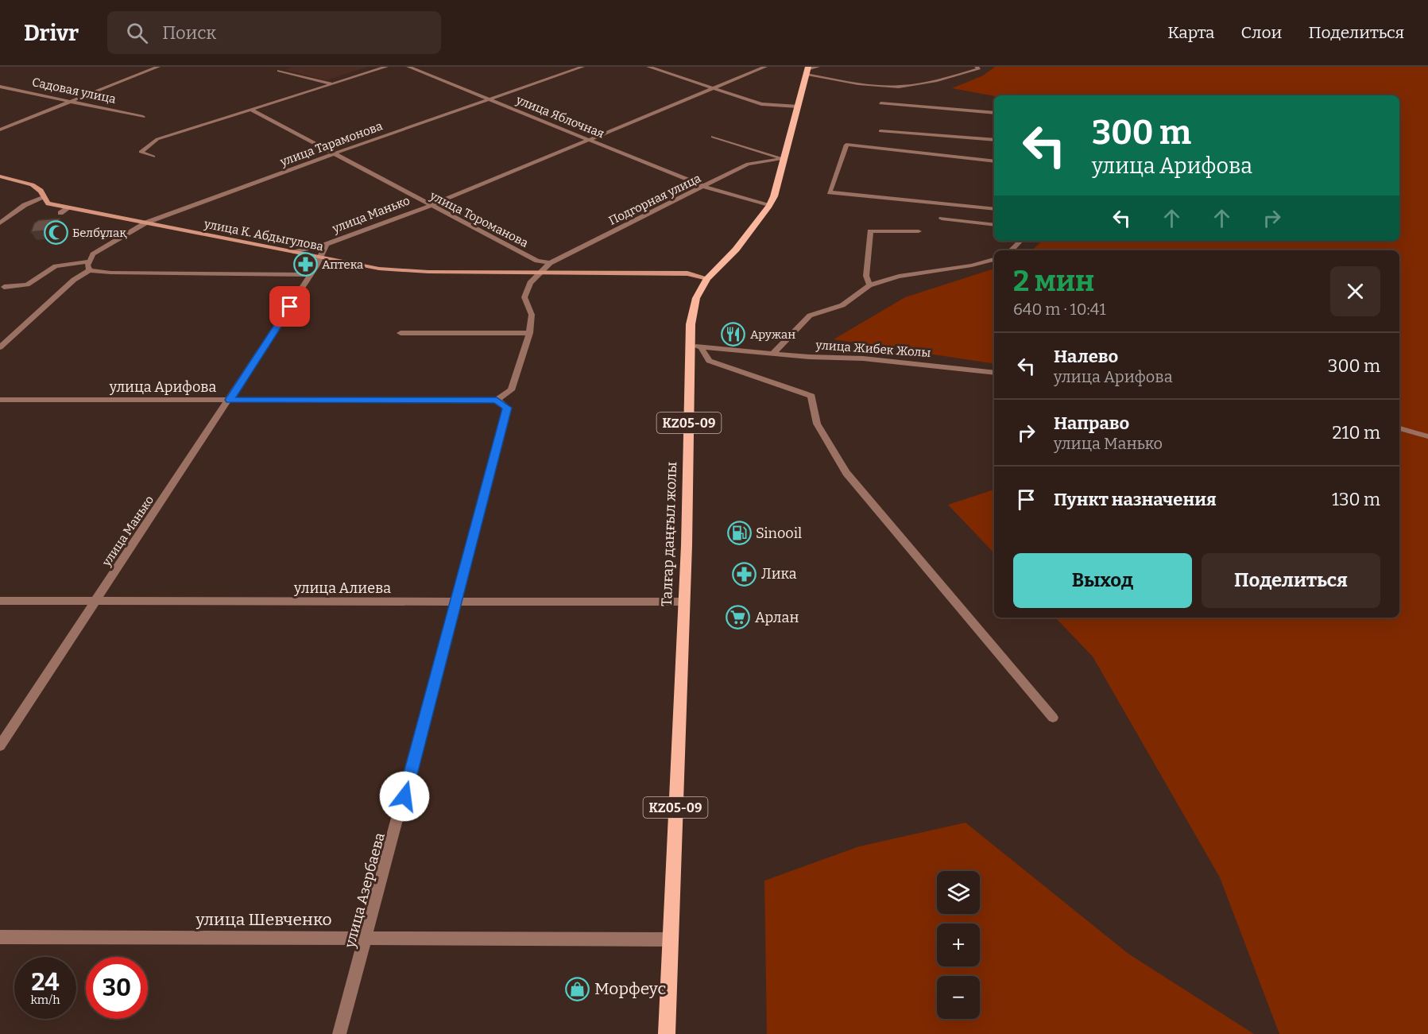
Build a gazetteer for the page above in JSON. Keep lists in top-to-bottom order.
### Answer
{
  "streets": {
    "main road": ["KZ05-09", "Талғар даңғыл жолы"],
    "street": [
      "Садовая улица",
      "улица Яблочная",
      "улица Тарамонова",
      "Подгорная улица",
      "улица Манько",
      "улица Тороманова",
      "улица К. Абдыгулова",
      "улица Жибек Жолы",
      "улица Арифова",
      "улица Алиева",
      "улица Азербаева",
      "улица Шевченко"
    ]
  },
  "crossings": [
    ["улица Яблочная", "улица Тарамонова"],
    ["улица Яблочная", "Подгорная улица"],
    ["улица Яблочная", "улица Манько"],
    ["улица Яблочная", "Талғар даңғыл жолы"],
    ["улица Тарамонова", "улица Тороманова"],
    ["улица Тарамонова", "улица К. Абдыгулова"],
    ["Подгорная улица", "улица Тороманова"],
    ["Подгорная улица", "улица К. Абдыгулова"],
    ["Подгорная улица", "Талғар даңғыл жолы"],
    ["улица Манько", "улица Тороманова"],
    ["улица Манько", "улица К. Абдыгулова"],
    ["улица Манько", "улица Арифова"],
    ["улица Манько", "улица Алиева"],
    ["улица К. Абдыгулова", "Талғар даңғыл жолы"],
    ["улица Жибек Жолы", "Талғар даңғыл жолы"],
    ["улица Арифова", "улица Азербаева"],
    ["Талғар даңғыл жолы", "улица Алиева"],
    ["Талғар даңғыл жолы", "улица Шевченко"],
    ["улица Алиева", "улица Азербаева"],
    ["улица Азербаева", "улица Шевченко"]
  ],
  "places": {
    "mosque": ["Белбұлақ"],
    "pharmacy": ["Аптека", "Лика"],
    "restaurant": ["Аружан"],
    "fuel station": ["Sinooil"],
    "supermarket": ["Арлан"],
    "shop": ["Морфеус"]
  },
  "page": {
    "header": "Drivr",
    "search": "Поиск",
    "nav": ["Карта", "Слои", "Поделиться"],
    "turn": ["300 m", "улица Арифова"],
    "heading": ["2 мин", "640 m · 10:41"],
    "list": [
      {
        "name": "Налево",
        "note": "улица Арифова",
        "value": "300 m"
      },
      {
        "name": "Направо",
        "note": "улица Манько",
        "value": "210 m"
      },
      {
        "name": "Пункт назначения",
        "value": "130 m"
      }
    ],
    "buttons": ["Выход", "Поделиться"],
    "map_buttons": ["+", "−"],
    "speed": "24 km/h",
    "limit": "30"
  }
}
